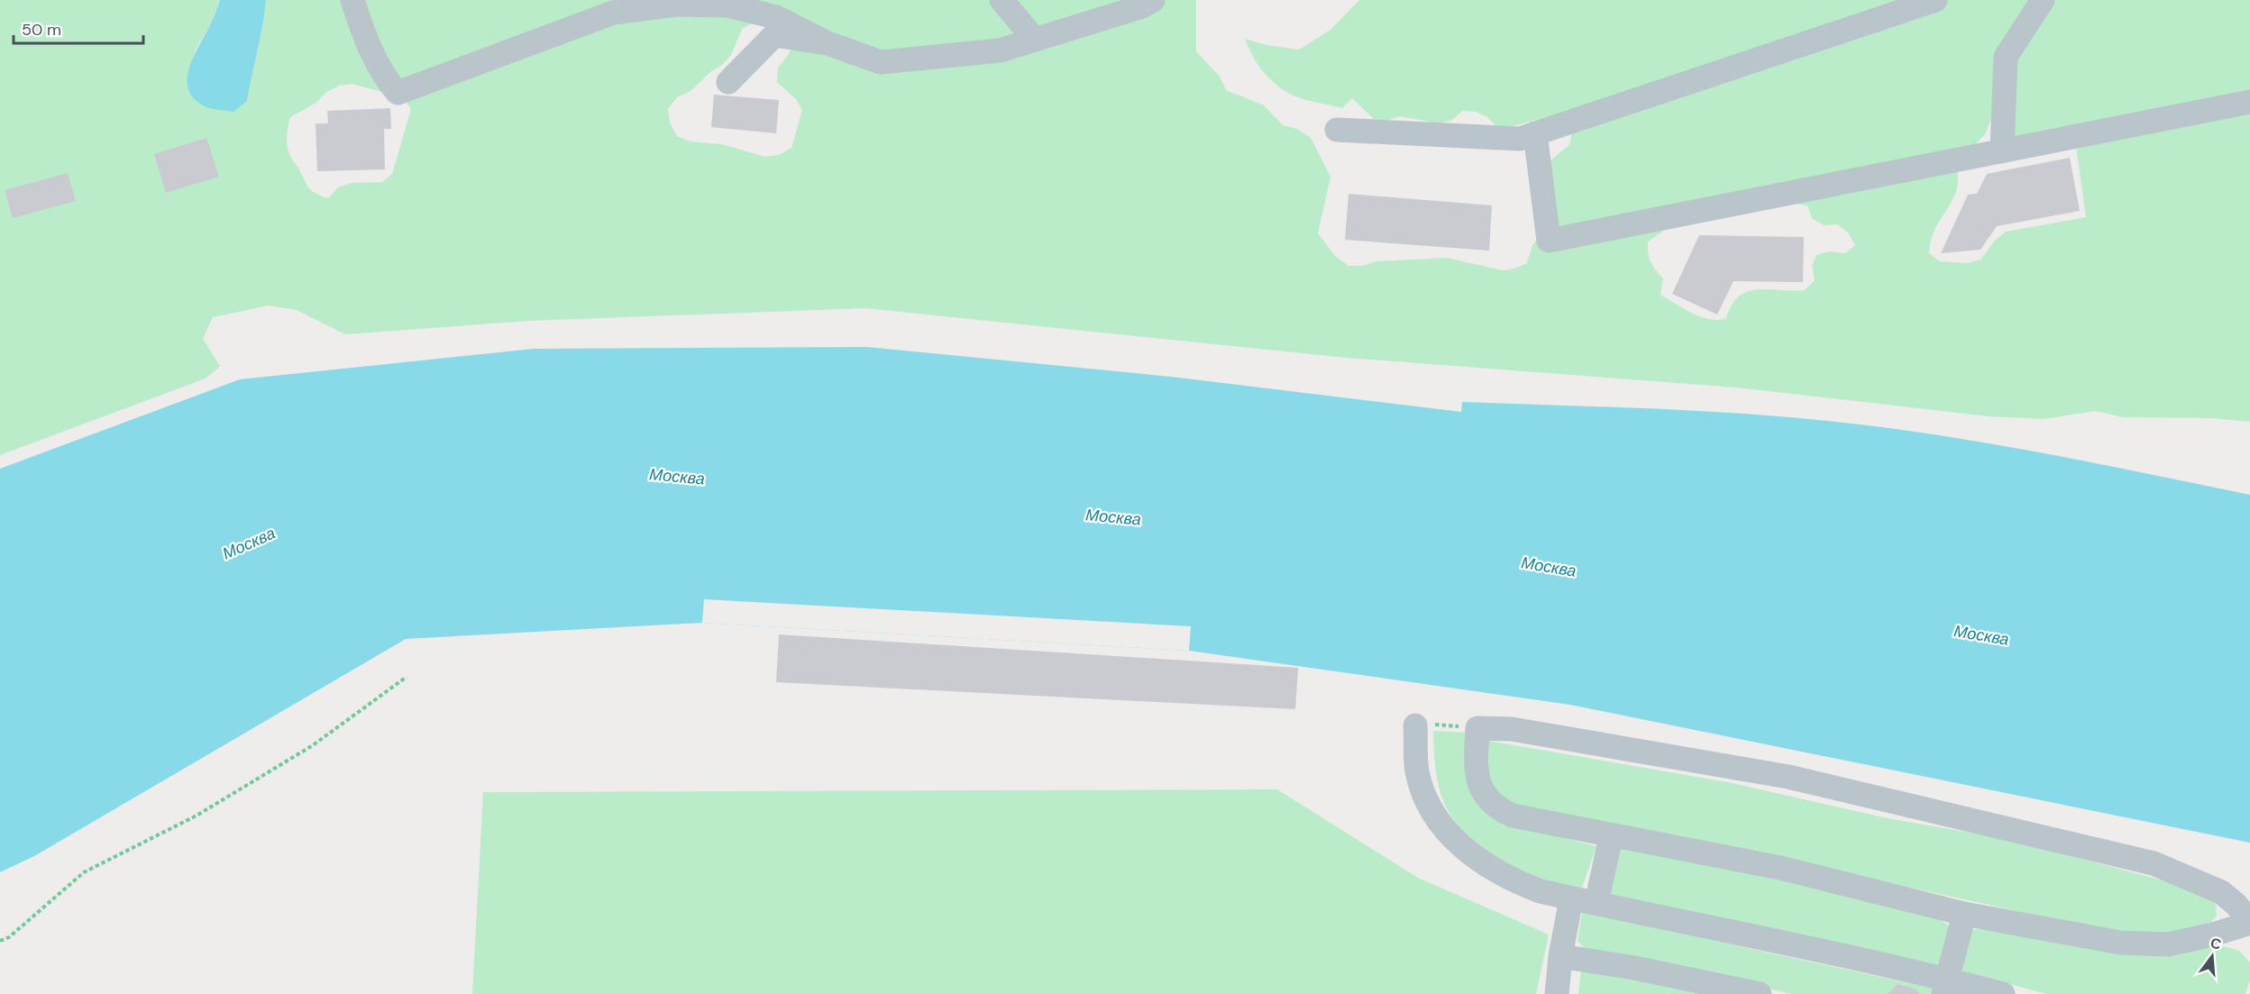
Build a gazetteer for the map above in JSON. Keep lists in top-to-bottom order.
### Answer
{
  "water": ["Москва"],
  "scale_bar": "50 m",
  "north": "top"
}
